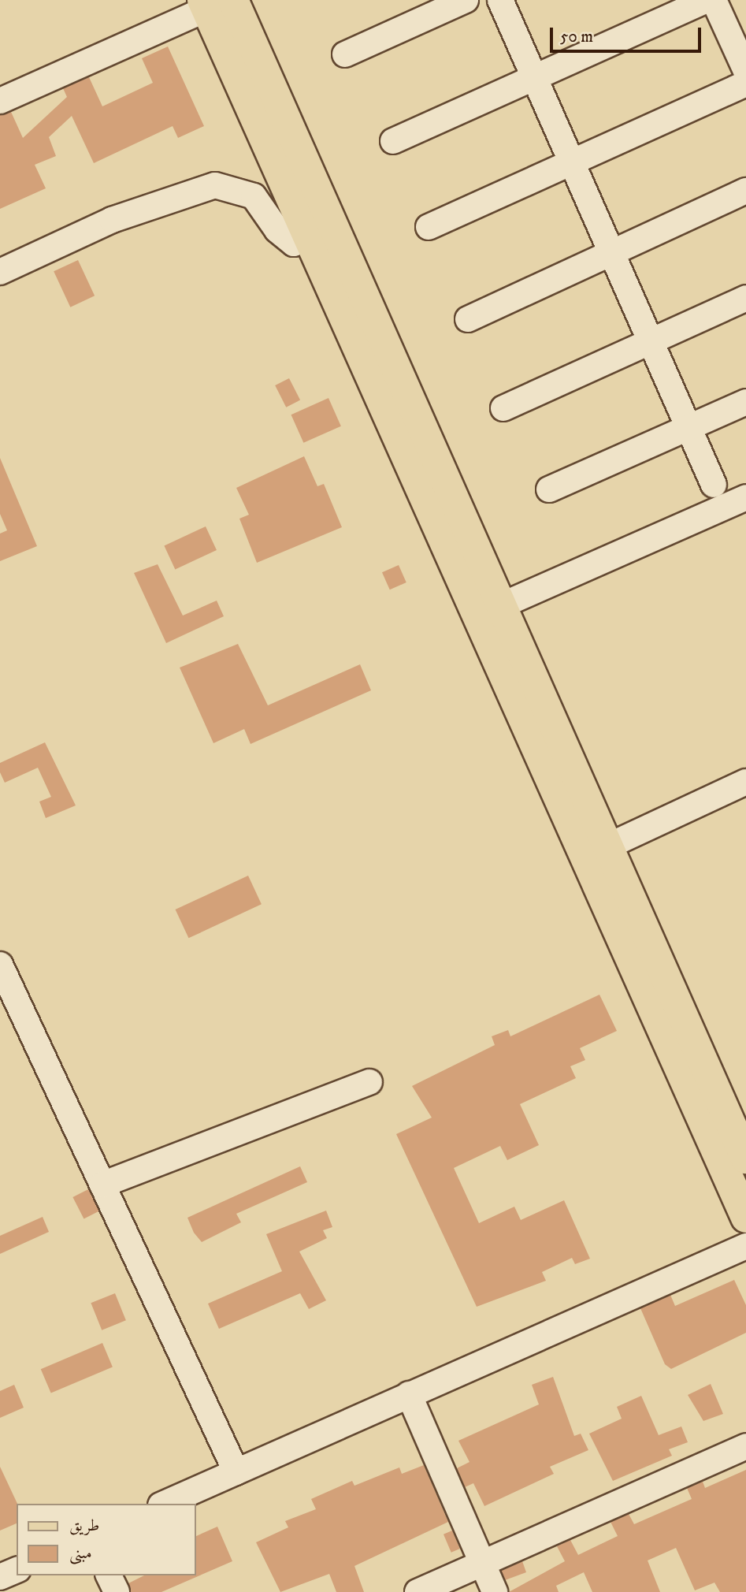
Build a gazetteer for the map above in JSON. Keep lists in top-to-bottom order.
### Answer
{
  "legend": ["طريق", "مبنى"],
  "scale_bar": "50 m"
}
